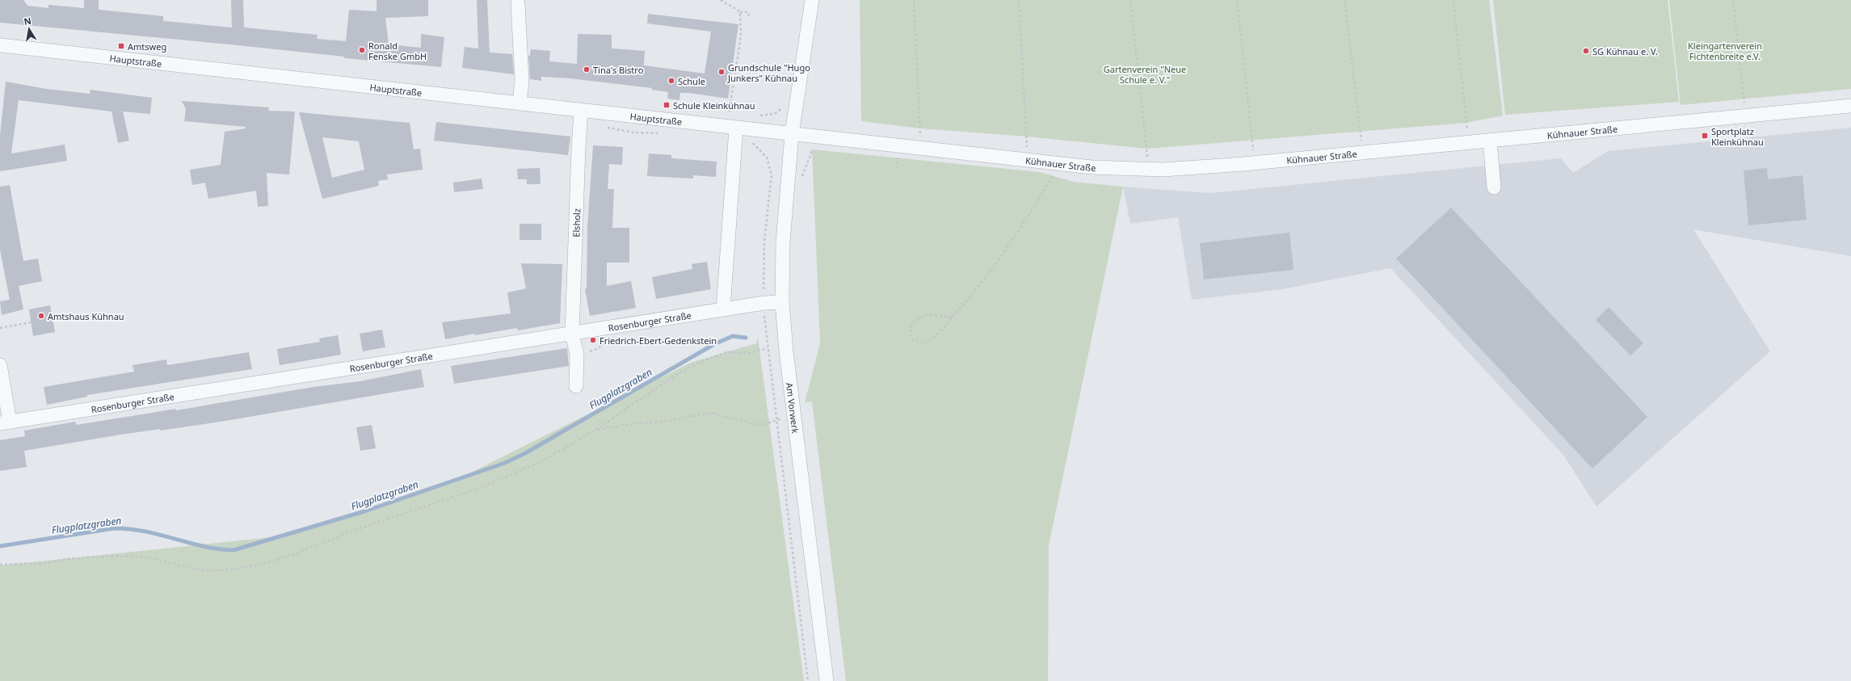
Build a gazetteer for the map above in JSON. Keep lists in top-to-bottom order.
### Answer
{
  "streets": {
    "street": [
      "Hauptstraße",
      "Kühnauer Straße",
      "Elsholz",
      "Rosenburger Straße",
      "Am Vorwerk"
    ]
  },
  "crossings": [
    ["Hauptstraße", "Kühnauer Straße"],
    ["Hauptstraße", "Elsholz"],
    ["Hauptstraße", "Am Vorwerk"],
    ["Kühnauer Straße", "Am Vorwerk"],
    ["Elsholz", "Rosenburger Straße"],
    ["Rosenburger Straße", "Am Vorwerk"]
  ],
  "water": ["Flugplatzgraben"],
  "parks": ["Kleingartenverein Fichtenbreite e.V.", "Gartenverein \"Neue Schule e. V.\""],
  "places": {
    "transit": ["Amtsweg", "Schule Kleinkühnau", "Sportplatz Kleinkühnau"],
    "other": [
      "Ronald Fenske GmbH",
      "SG Kühnau e. V.",
      "Tina's Bistro",
      "Grundschule \"Hugo Junkers\" Kühnau",
      "Schule",
      "Amtshaus Kühnau",
      "Friedrich-Ebert-Gedenkstein"
    ]
  },
  "north": "top"
}
